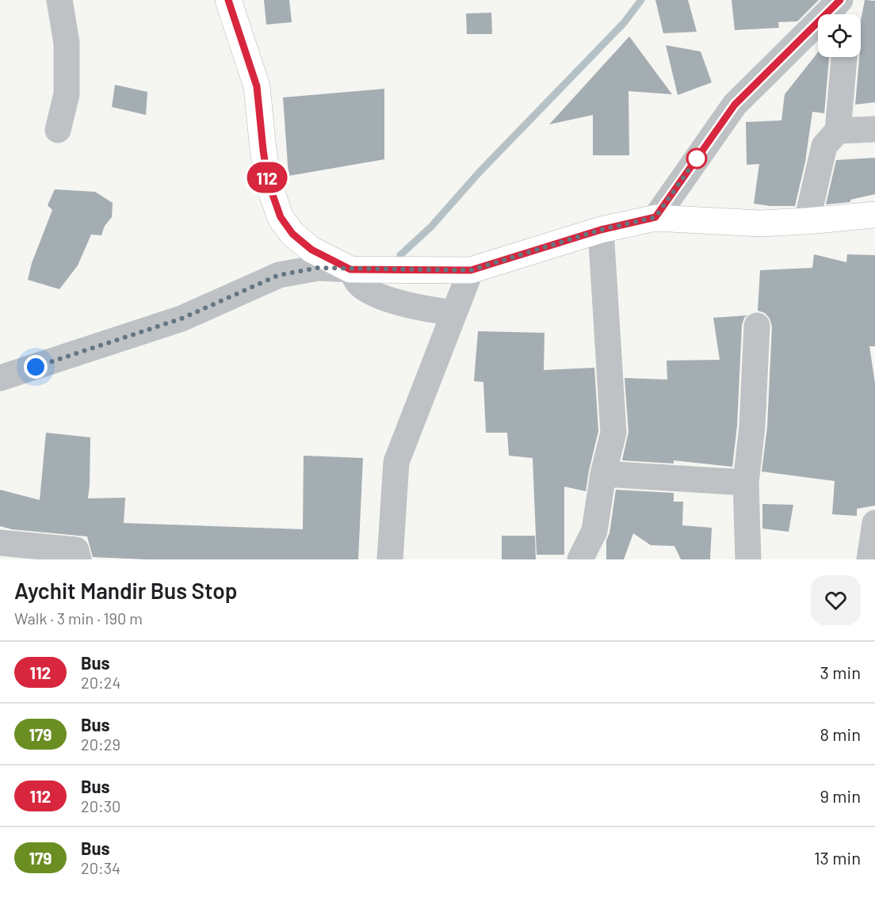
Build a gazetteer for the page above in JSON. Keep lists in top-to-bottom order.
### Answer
{
  "lines": ["bus line 112"],
  "page": {
    "on_map": "112",
    "heading": ["Aychit Mandir Bus Stop", "Walk · 3 min · 190 m"],
    "list": [
      {
        "mark": "112",
        "name": "Bus",
        "note": "20:24",
        "value": "3 min"
      },
      {
        "mark": "179",
        "name": "Bus",
        "note": "20:29",
        "value": "8 min"
      },
      {
        "mark": "112",
        "name": "Bus",
        "note": "20:30",
        "value": "9 min"
      },
      {
        "mark": "179",
        "name": "Bus",
        "note": "20:34",
        "value": "13 min"
      }
    ]
  }
}
